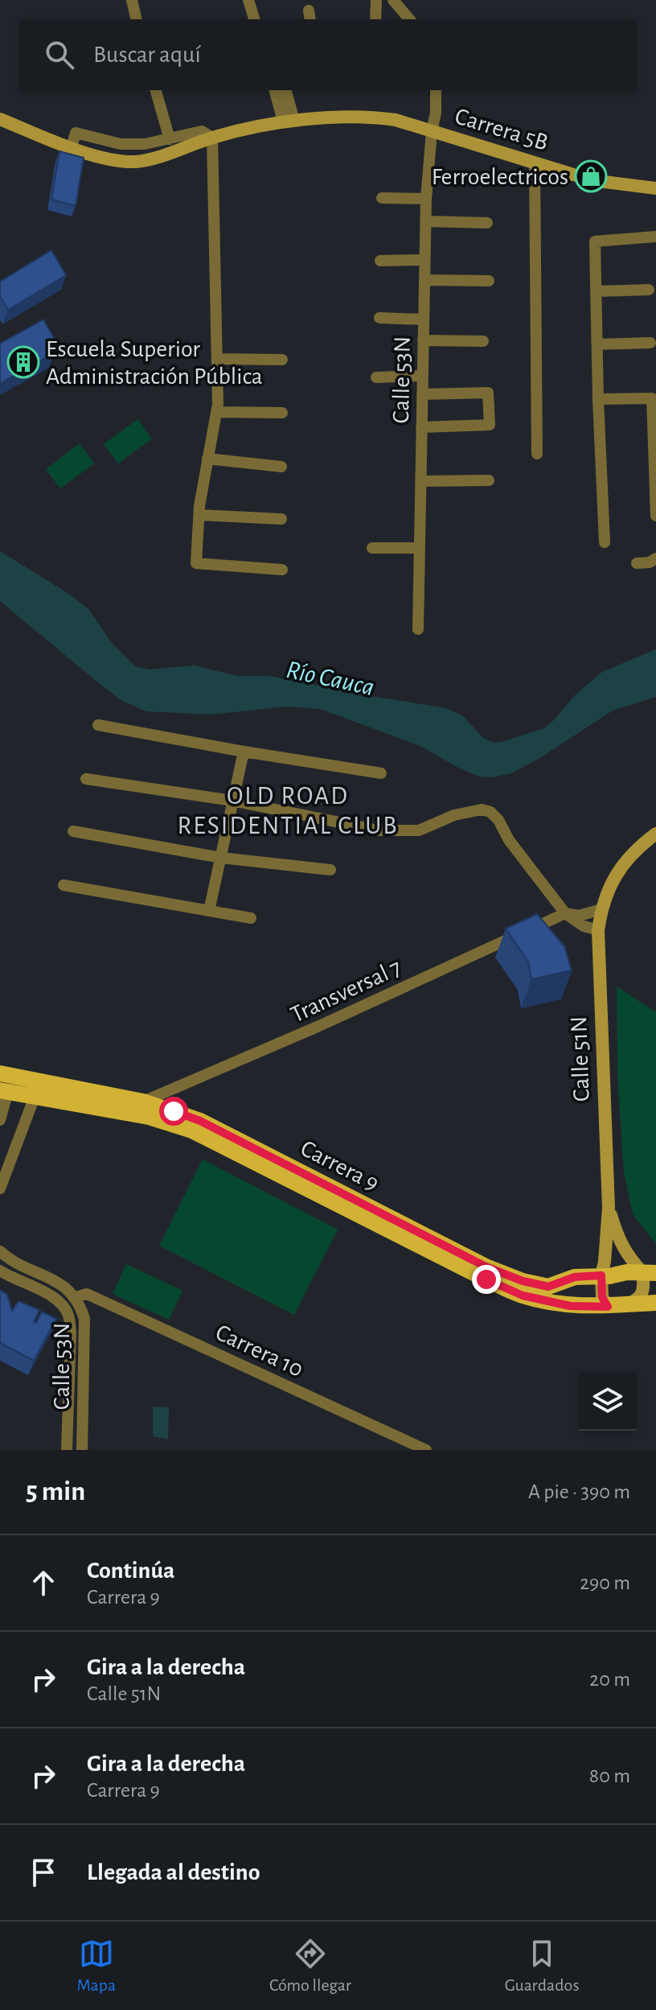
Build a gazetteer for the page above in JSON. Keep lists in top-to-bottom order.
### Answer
{
  "streets": {
    "main road": ["Carrera 5B", "Calle 51N", "Carrera 9"],
    "street": ["Calle 53N", "Transversal 7", "Carrera 10"]
  },
  "crossings": [
    ["Carrera 5B", "Calle 53N"],
    ["Calle 53N", "Carrera 10"],
    ["Transversal 7", "Calle 51N"],
    ["Transversal 7", "Carrera 9"],
    ["Calle 51N", "Carrera 9"]
  ],
  "districts": ["OLD ROAD RESIDENTIAL CLUB"],
  "water": ["Río Cauca"],
  "places": {
    "shop": ["Ferroelectricos"],
    "building": ["Escuela Superior Administración Pública"]
  },
  "page": {
    "search": "Buscar aquí",
    "heading": ["5 min", "A pie · 390 m"],
    "list": [
      ["Continúa", "Carrera 9", "290 m"],
      ["Gira a la derecha", "Calle 51N", "20 m"],
      ["Gira a la derecha", "Carrera 9", "80 m"],
      "Llegada al destino"
    ],
    "nav": ["Mapa", "Cómo llegar", "Guardados"]
  }
}
